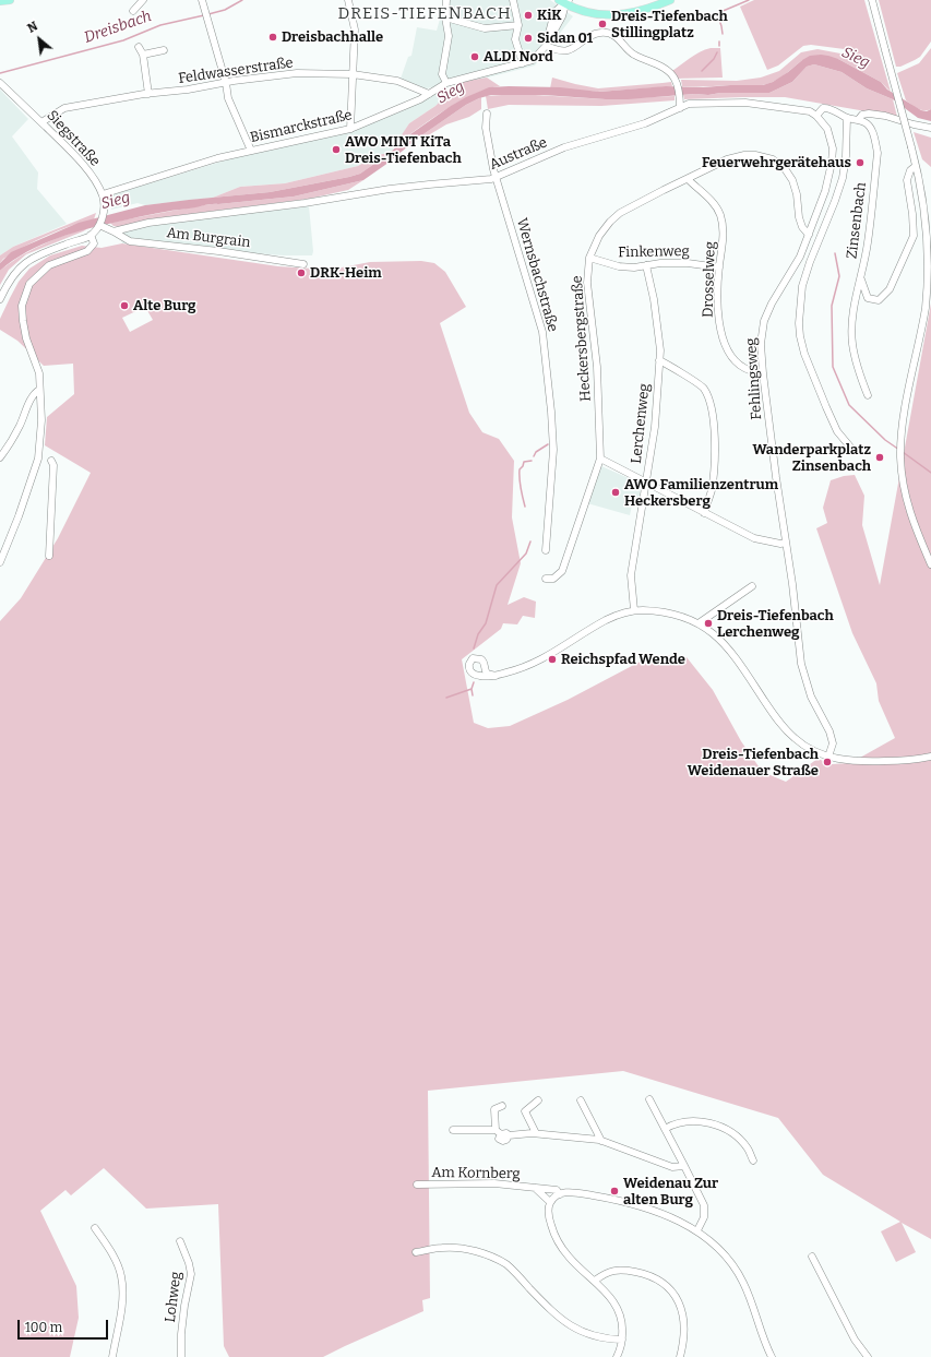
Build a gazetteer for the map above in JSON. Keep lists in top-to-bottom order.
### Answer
{
  "streets": {
    "street": [
      "Feldwasserstraße",
      "Bismarckstraße",
      "Siegstraße",
      "Austraße",
      "Zinsenbach",
      "Am Burgrain",
      "Finkenweg",
      "Wernsbachstraße",
      "Drosselweg",
      "Heckersbergstraße",
      "Fehlingsweg",
      "Lerchenweg",
      "Am Kornberg",
      "Lohweg"
    ]
  },
  "crossings": [
    ["Feldwasserstraße", "Bismarckstraße"],
    ["Feldwasserstraße", "Siegstraße"],
    ["Bismarckstraße", "Siegstraße"],
    ["Austraße", "Am Burgrain"],
    ["Austraße", "Wernsbachstraße"],
    ["Austraße", "Fehlingsweg"],
    ["Finkenweg", "Drosselweg"],
    ["Finkenweg", "Heckersbergstraße"],
    ["Finkenweg", "Lerchenweg"],
    ["Drosselweg", "Heckersbergstraße"],
    ["Drosselweg", "Fehlingsweg"],
    ["Heckersbergstraße", "Fehlingsweg"]
  ],
  "districts": ["DREIS-TIEFENBACH"],
  "water": ["Dreisbach", "Sieg"],
  "places": [
    "KiK",
    "Dreis-Tiefenbach Stillingplatz",
    "Dreisbachhalle",
    "Sidan 01",
    "ALDI Nord",
    "AWO MINT KiTa Dreis-Tiefenbach",
    "Feuerwehrgerätehaus",
    "DRK-Heim",
    "Alte Burg",
    "Wanderparkplatz Zinsenbach",
    "AWO Familienzentrum Heckersberg",
    "Dreis-Tiefenbach Lerchenweg",
    "Reichspfad Wende",
    "Dreis-Tiefenbach Weidenauer Straße",
    "Weidenau Zur alten Burg"
  ],
  "scale_bar": "100 m",
  "north": "top left"
}
